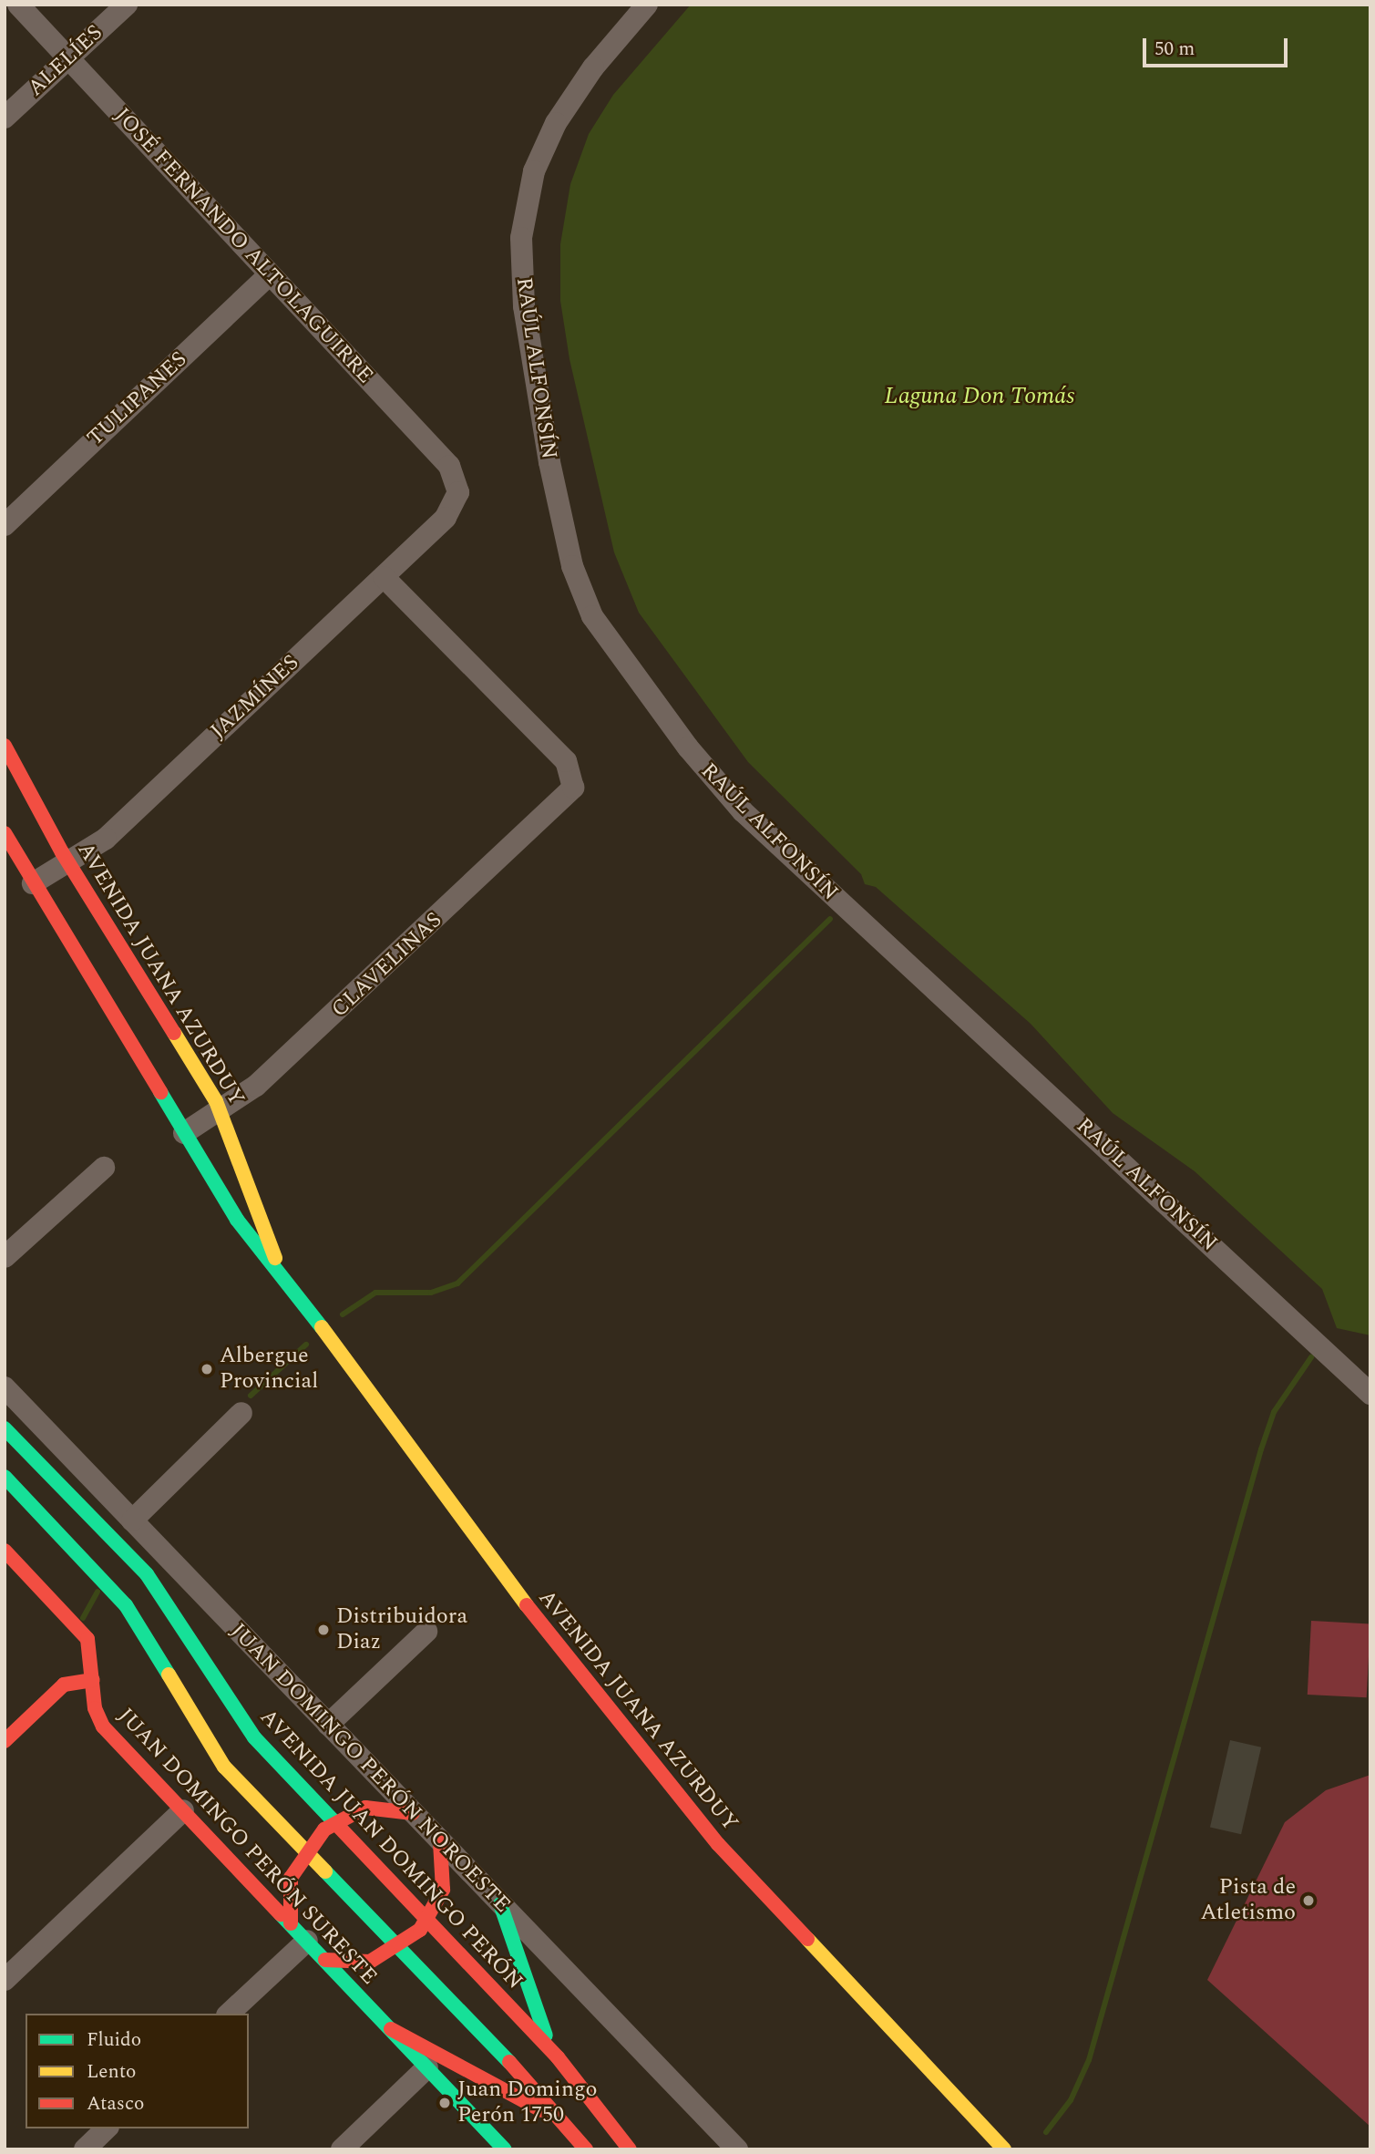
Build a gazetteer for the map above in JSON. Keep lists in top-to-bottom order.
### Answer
{
  "streets": {
    "street": [
      "ALELÍES",
      "JOSÉ FERNANDO ALTOLAGUIRRE",
      "RAÚL ALFONSÍN",
      "TULIPANES",
      "JAZMÍNES",
      "CLAVELINAS",
      "AVENIDA JUANA AZURDUY",
      "JUAN DOMINGO PERÓN NOROESTE",
      "JUAN DOMINGO PERÓN SURESTE",
      "AVENIDA JUAN DOMINGO PERÓN"
    ]
  },
  "crossings": [
    ["ALELÍES", "JOSÉ FERNANDO ALTOLAGUIRRE"],
    ["JOSÉ FERNANDO ALTOLAGUIRRE", "TULIPANES"],
    ["JOSÉ FERNANDO ALTOLAGUIRRE", "JAZMÍNES"],
    ["JAZMÍNES", "CLAVELINAS"],
    ["JAZMÍNES", "AVENIDA JUANA AZURDUY"],
    ["CLAVELINAS", "AVENIDA JUANA AZURDUY"]
  ],
  "water": ["Laguna Don Tomás"],
  "places": [
    "Albergue Provincial",
    "Distribuidora Diaz",
    "Pista de Atletismo",
    "Juan Domingo Perón 1750"
  ],
  "legend": ["Fluido", "Lento", "Atasco"],
  "scale_bar": "50 m"
}
